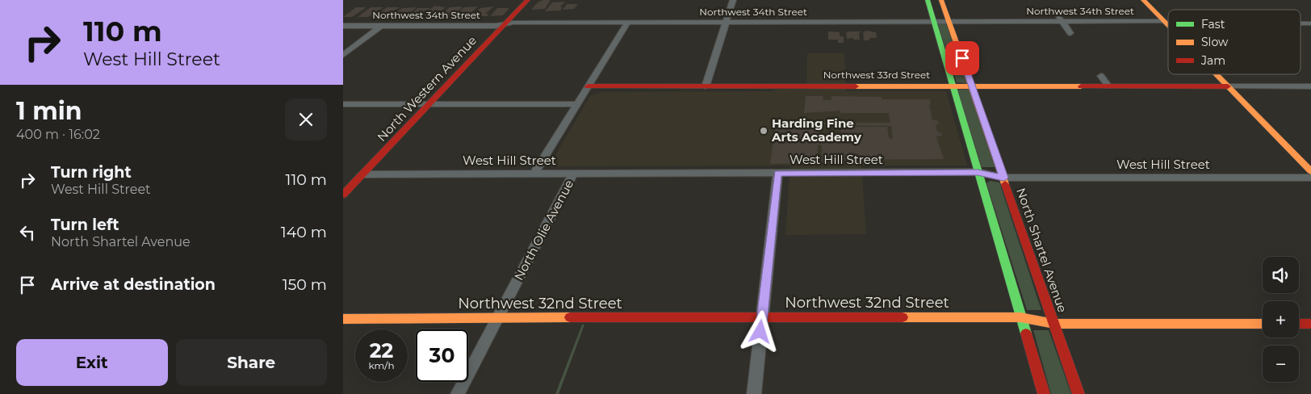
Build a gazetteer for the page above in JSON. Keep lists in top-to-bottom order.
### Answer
{
  "streets": {
    "street": [
      "Northwest 34th Street",
      "Northwest 33rd Street",
      "North Western Avenue",
      "West Hill Street",
      "North Olie Avenue",
      "North Shartel Avenue",
      "Northwest 32nd Street"
    ]
  },
  "crossings": [
    ["Northwest 34th Street", "North Western Avenue"],
    ["Northwest 34th Street", "North Shartel Avenue"],
    ["Northwest 33rd Street", "North Shartel Avenue"],
    ["North Western Avenue", "West Hill Street"],
    ["West Hill Street", "North Olie Avenue"],
    ["West Hill Street", "North Shartel Avenue"],
    ["North Olie Avenue", "Northwest 32nd Street"],
    ["North Shartel Avenue", "Northwest 32nd Street"]
  ],
  "places": ["Harding Fine Arts Academy"],
  "legend": ["Fast", "Slow", "Jam"],
  "page": {
    "turn": ["110 m", "West Hill Street"],
    "heading": ["1 min", "400 m · 16:02"],
    "list": [
      {
        "name": "Turn right",
        "note": "West Hill Street",
        "value": "110 m"
      },
      {
        "name": "Turn left",
        "note": "North Shartel Avenue",
        "value": "140 m"
      },
      {
        "name": "Arrive at destination",
        "value": "150 m"
      }
    ],
    "map_buttons": ["+", "−"],
    "speed": "22 km/h",
    "limit": "30",
    "buttons": ["Exit", "Share"]
  }
}
